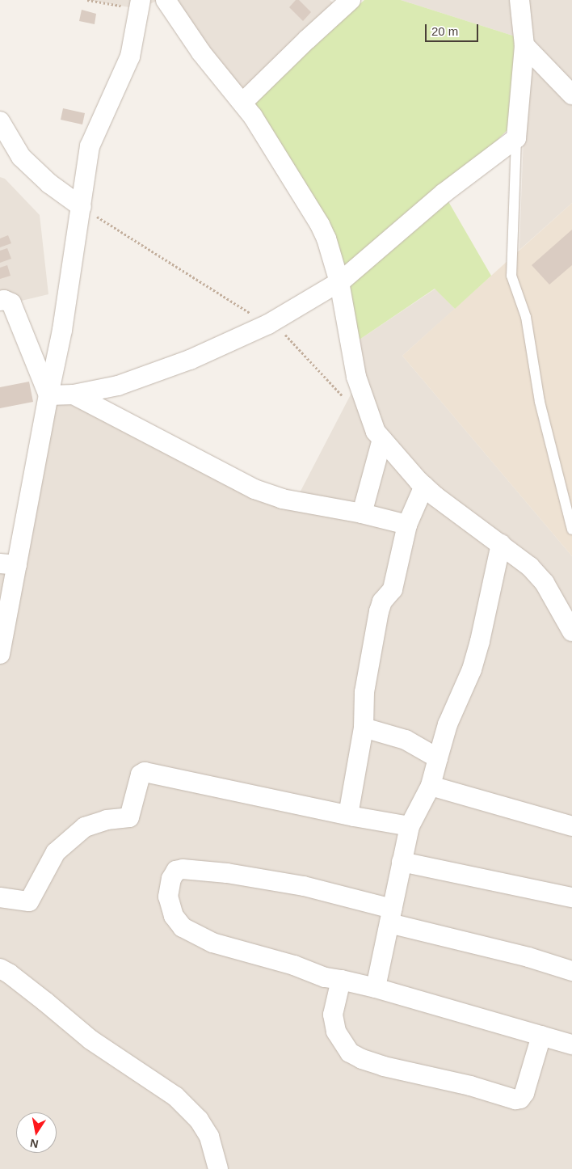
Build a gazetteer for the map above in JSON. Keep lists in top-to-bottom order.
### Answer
{
  "scale_bar": "20 m",
  "north": "bottom"
}
